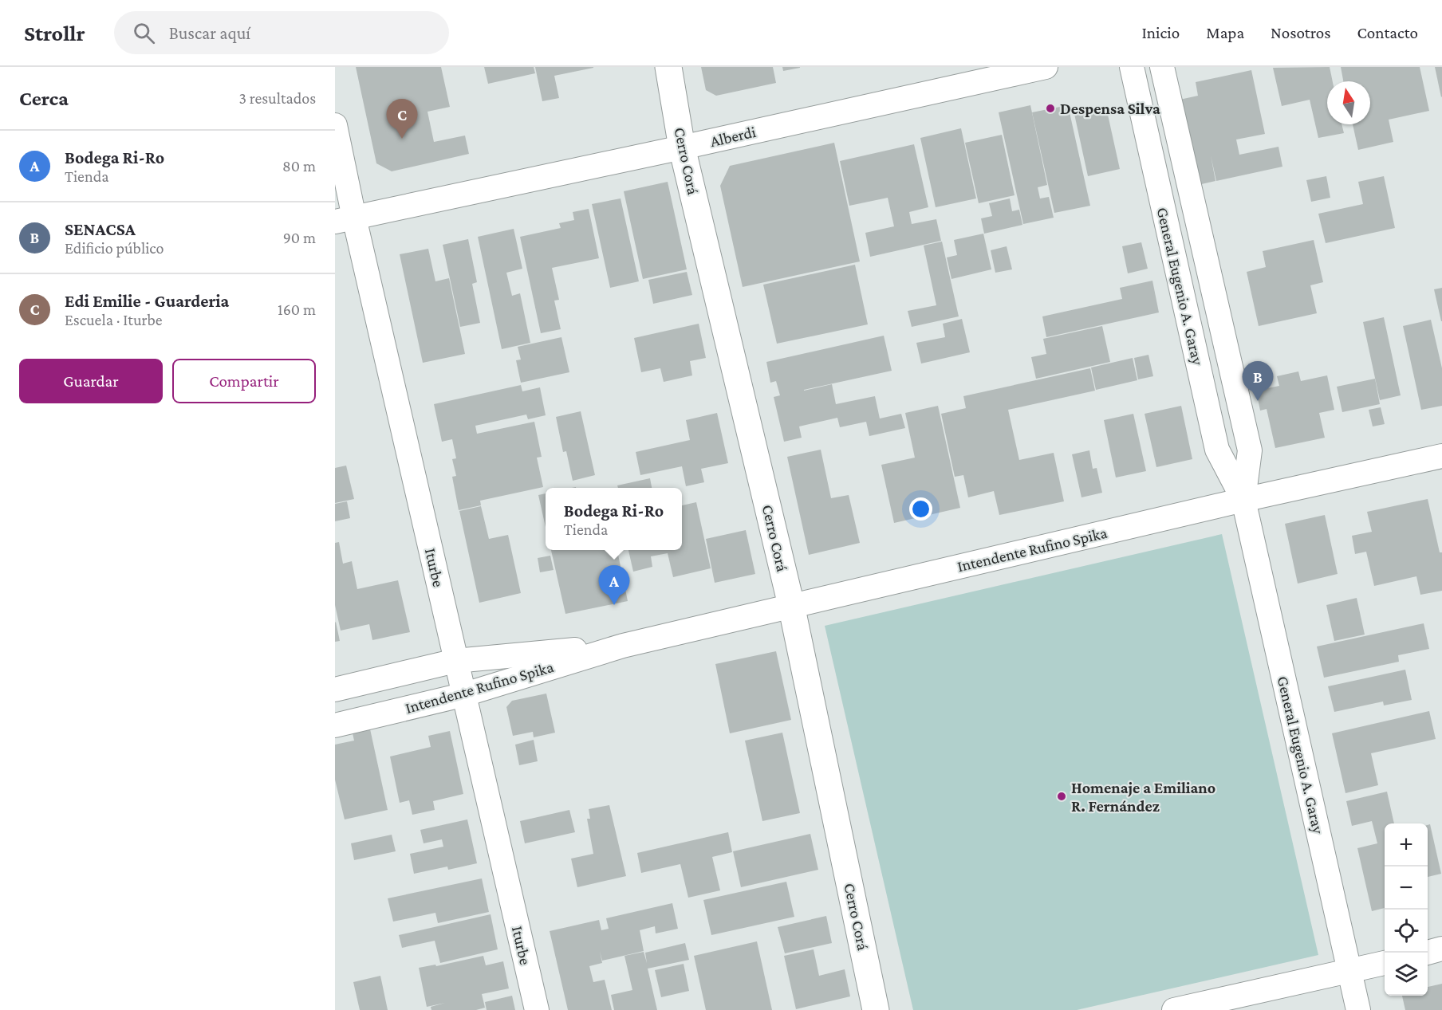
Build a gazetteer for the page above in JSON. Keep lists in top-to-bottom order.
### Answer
{
  "streets": {
    "street": [
      "Alberdi",
      "Cerro Corá",
      "General Eugenio A. Garay",
      "Intendente Rufino Spika",
      "Iturbe"
    ]
  },
  "crossings": [
    ["Alberdi", "Cerro Corá"],
    ["Alberdi", "Iturbe"],
    ["Cerro Corá", "Intendente Rufino Spika"],
    ["General Eugenio A. Garay", "Intendente Rufino Spika"],
    ["Intendente Rufino Spika", "Iturbe"]
  ],
  "places": ["Despensa Silva", "Homenaje a Emiliano R. Fernández"],
  "north": "top",
  "page": {
    "header": "Strollr",
    "search": "Buscar aquí",
    "nav": [
      "Inicio",
      "Mapa",
      "Nosotros",
      "Contacto"
    ],
    "heading": ["Cerca", "3 resultados"],
    "pins": ["C", "B", "A"],
    "list": [
      {
        "mark": "A",
        "name": "Bodega Ri-Ro",
        "note": "Tienda",
        "value": "80 m"
      },
      {
        "mark": "B",
        "name": "SENACSA",
        "note": "Edificio público",
        "value": "90 m"
      },
      {
        "mark": "C",
        "name": "Edi Emilie - Guarderia",
        "note": "Escuela · Iturbe",
        "value": "160 m"
      }
    ],
    "buttons": ["Guardar", "Compartir"],
    "popup": ["Bodega Ri-Ro", "Tienda"],
    "map_buttons": ["+", "−"]
  }
}
